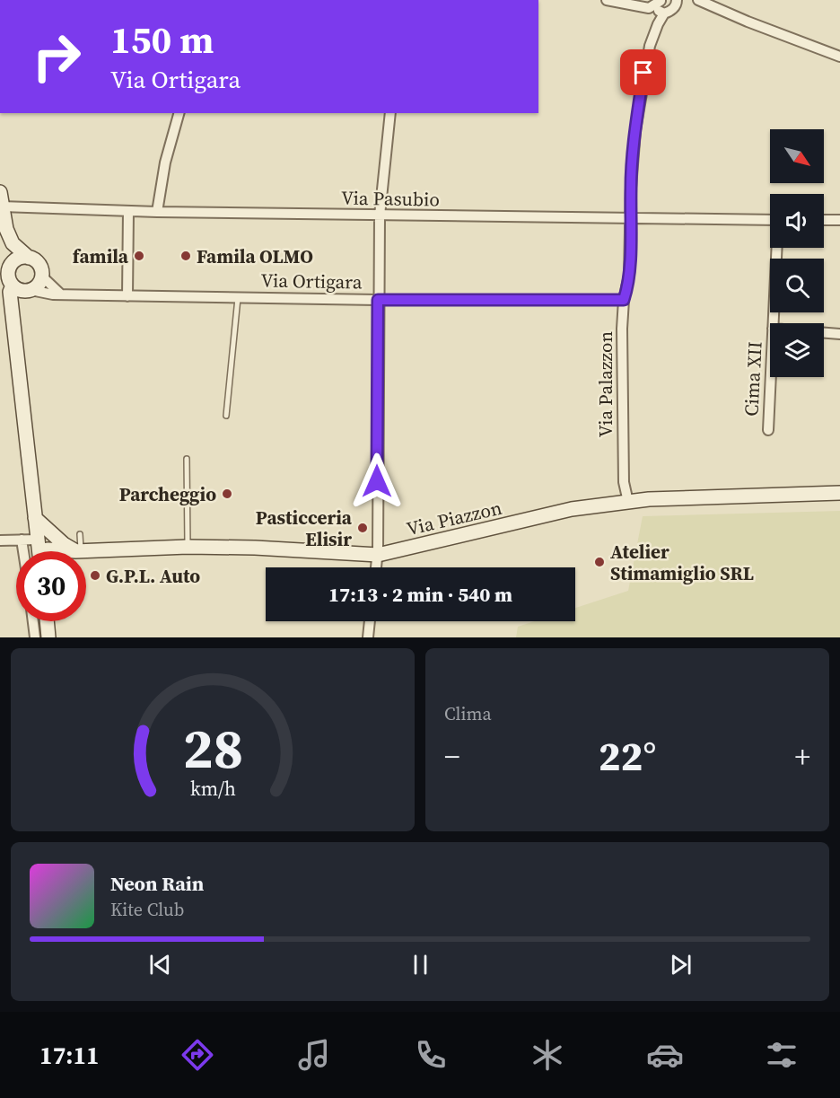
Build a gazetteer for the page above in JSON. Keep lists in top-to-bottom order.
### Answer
{
  "streets": {
    "street": [
      "Via Pasubio",
      "Via Ortigara",
      "Cima XII",
      "Via Palazzon",
      "Via Piazzon"
    ]
  },
  "crossings": [
    ["Via Pasubio", "Via Palazzon"],
    ["Via Ortigara", "Via Palazzon"],
    ["Via Palazzon", "Via Piazzon"]
  ],
  "places": [
    "famila",
    "Famila OLMO",
    "Parcheggio",
    "Pasticceria Elisir",
    "Atelier Stimamiglio SRL",
    "G.P.L. Auto"
  ],
  "north": "bottom right",
  "page": {
    "turn": ["150 m", "Via Ortigara"],
    "limit": "30",
    "trip": "17:13 · 2 min · 540 m",
    "tile": "Clima",
    "heat": ["−", "22°", "+"],
    "song": ["Neon Rain", "Kite Club"],
    "tabs": "17:11",
    "gauge": ["28", "km/h"]
  }
}
